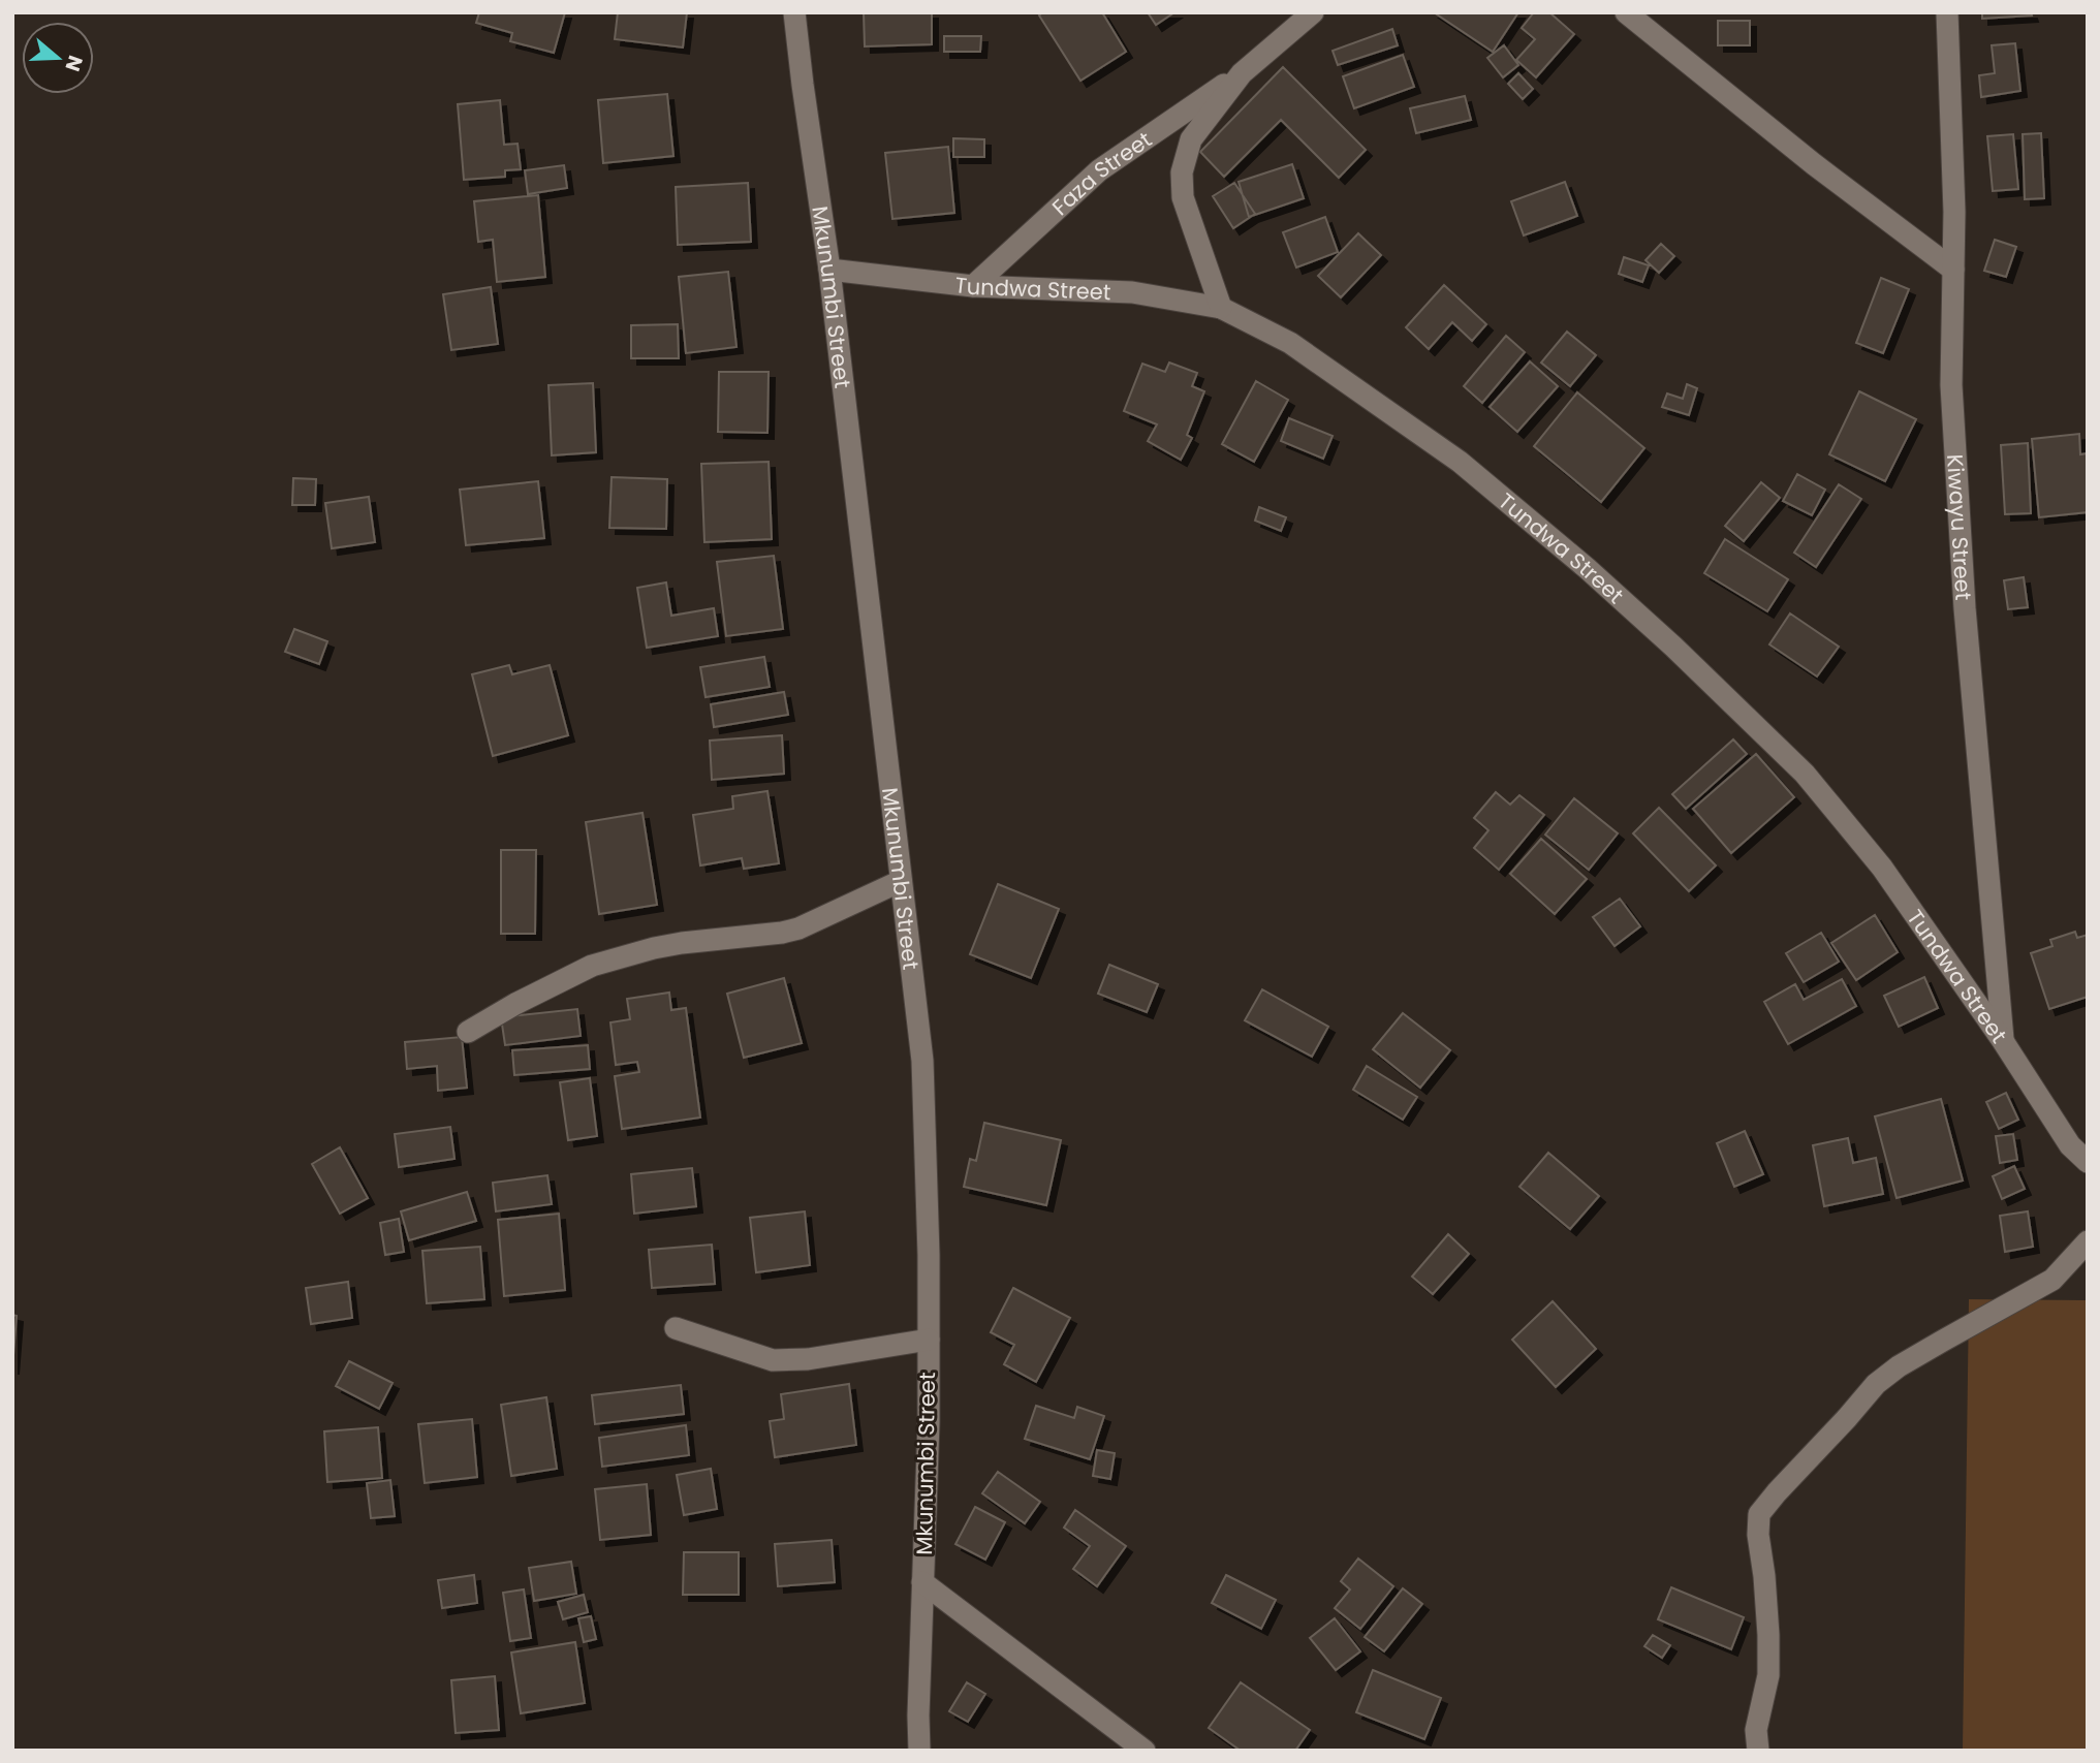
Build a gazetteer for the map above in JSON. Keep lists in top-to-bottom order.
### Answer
{
  "streets": {
    "street": [
      "Faza Street",
      "Tundwa Street",
      "Mkunumbi Street",
      "Kiwayu Street"
    ]
  },
  "crossings": [
    ["Faza Street", "Tundwa Street"],
    ["Tundwa Street", "Mkunumbi Street"],
    ["Tundwa Street", "Kiwayu Street"]
  ],
  "north": "right"
}
